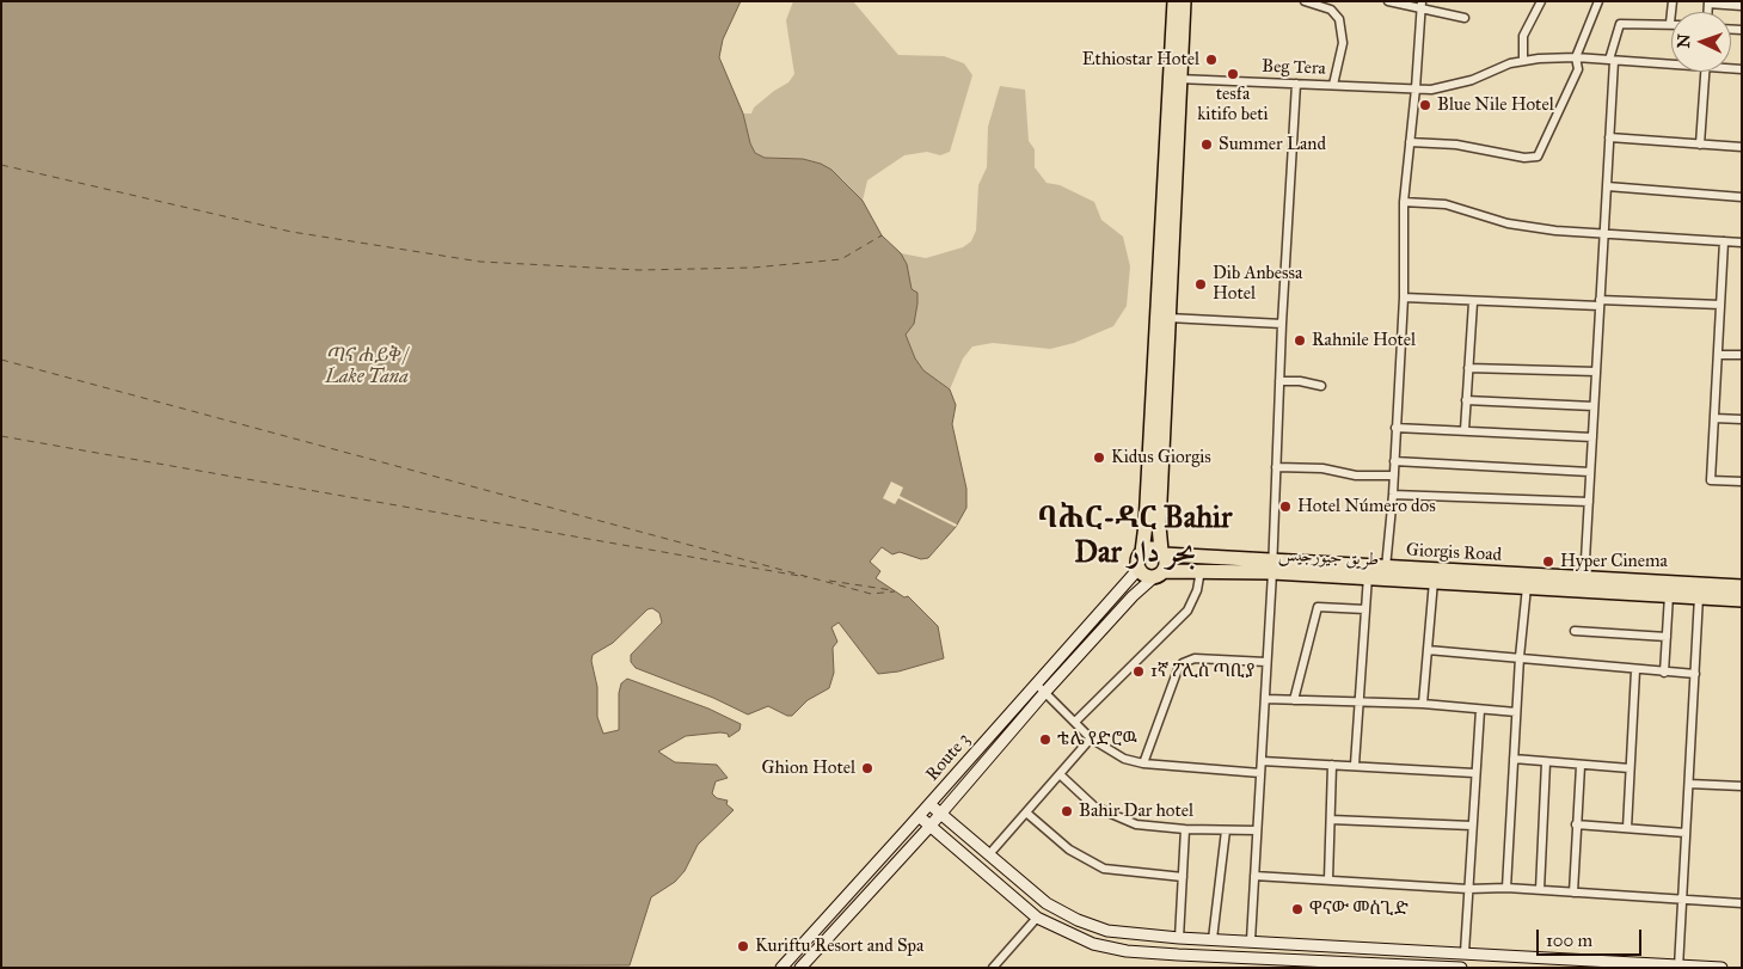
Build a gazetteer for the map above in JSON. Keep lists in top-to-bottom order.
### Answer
{
  "streets": {
    "highway": ["Giorgis Road", "طريق جيورجيس"],
    "street": ["Beg Tera", "Route 3"]
  },
  "crossings": [
    ["Giorgis Road", "طريق جيورجيس"],
    ["طريق جيورجيس", "Route 3"]
  ],
  "districts": ["ባሕር-ዳር Bahir Dar بحر دار"],
  "water": ["ጣና ሐይቅ / Lake Tana"],
  "places": [
    "Ethiostar Hotel",
    "tesfa kitifo beti",
    "Blue Nile Hotel",
    "Summer Land",
    "Dib Anbessa Hotel",
    "Rahnile Hotel",
    "Kidus Giorgis",
    "Hotel Número dos",
    "Hyper Cinema",
    "1ኛ ፖሊስ ጣቢያ",
    "ቴሌ የድሮዉ",
    "Ghion Hotel",
    "Bahir Dar hotel",
    "ዋናው መስጊድ",
    "Kuriftu Resort and Spa"
  ],
  "scale_bar": "100 m",
  "north": "left"
}
